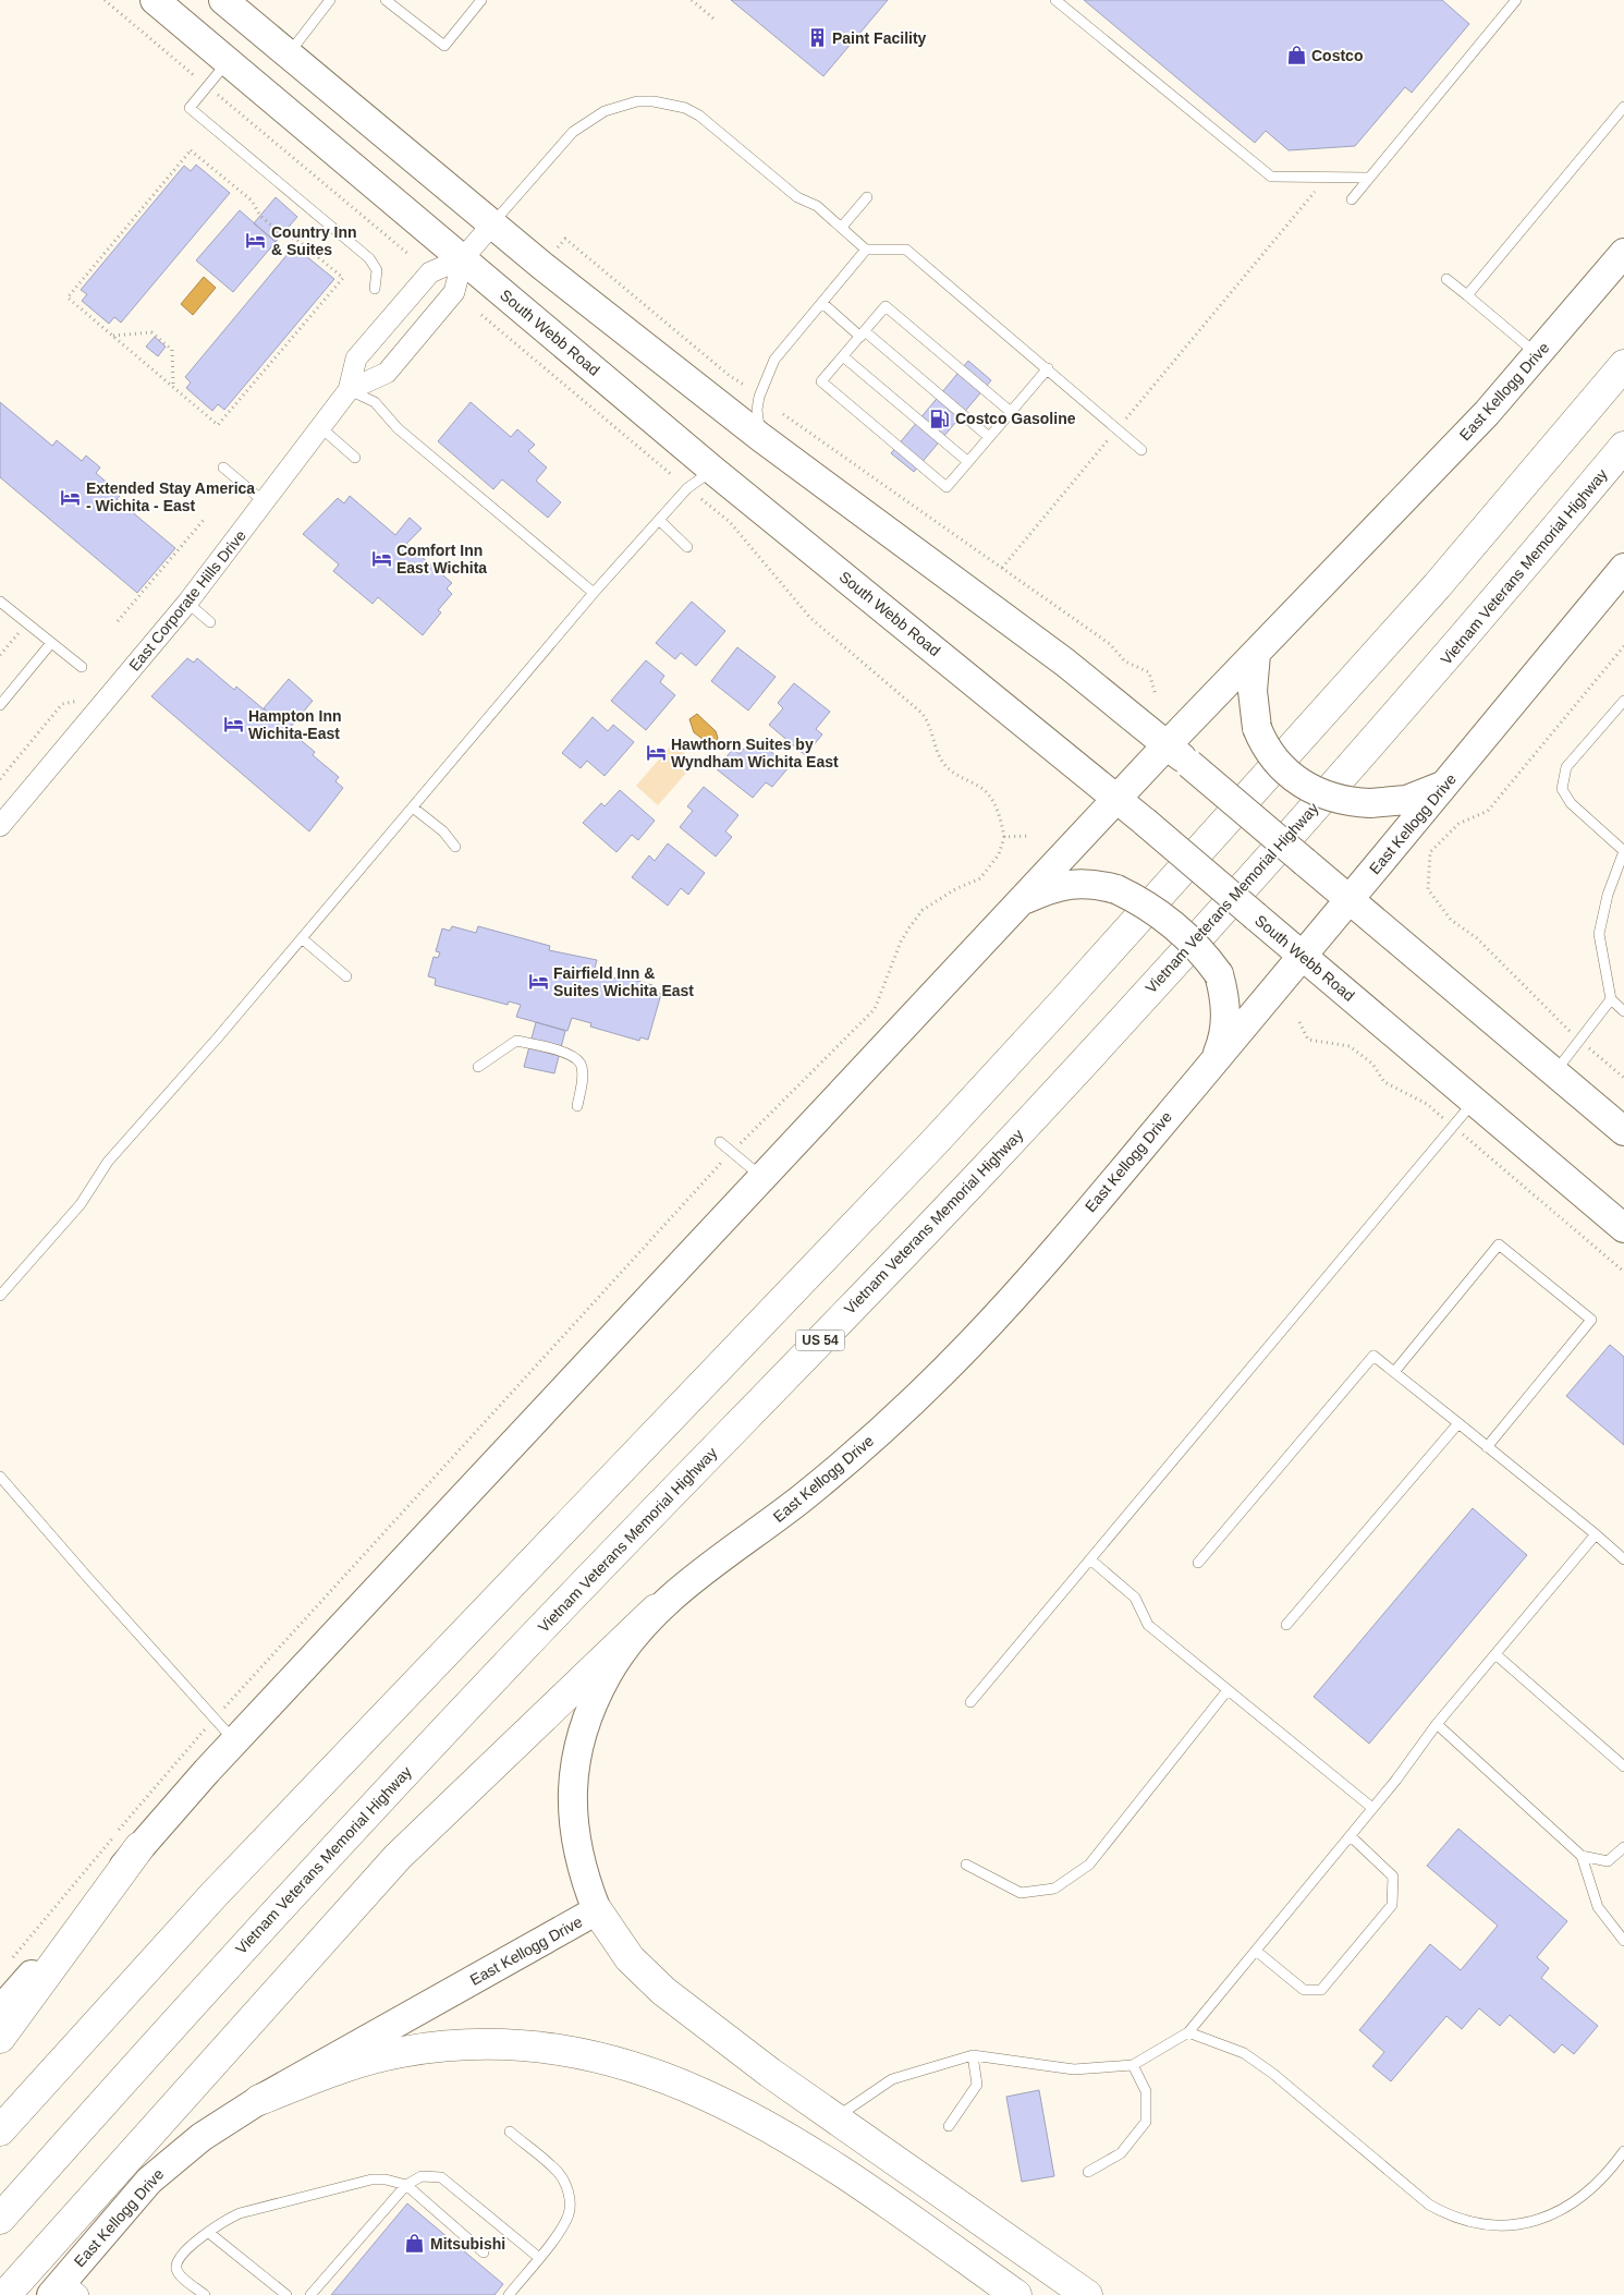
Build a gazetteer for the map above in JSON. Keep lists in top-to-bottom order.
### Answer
{
  "streets": {
    "highway": ["Vietnam Veterans Memorial Highway", "US 54"],
    "main road": ["South Webb Road", "East Kellogg Drive"],
    "street": ["East Corporate Hills Drive"]
  },
  "crossings": [
    ["South Webb Road", "East Kellogg Drive"],
    ["South Webb Road", "East Corporate Hills Drive"]
  ],
  "places": {
    "building": ["Paint Facility"],
    "shop": ["Costco", "Mitsubishi"],
    "hotel": [
      "Country Inn & Suites",
      "Extended Stay America - Wichita - East",
      "Comfort Inn East Wichita",
      "Hampton Inn Wichita-East",
      "Hawthorn Suites by Wyndham Wichita East",
      "Fairfield Inn & Suites Wichita East"
    ],
    "fuel station": ["Costco Gasoline"]
  }
}
